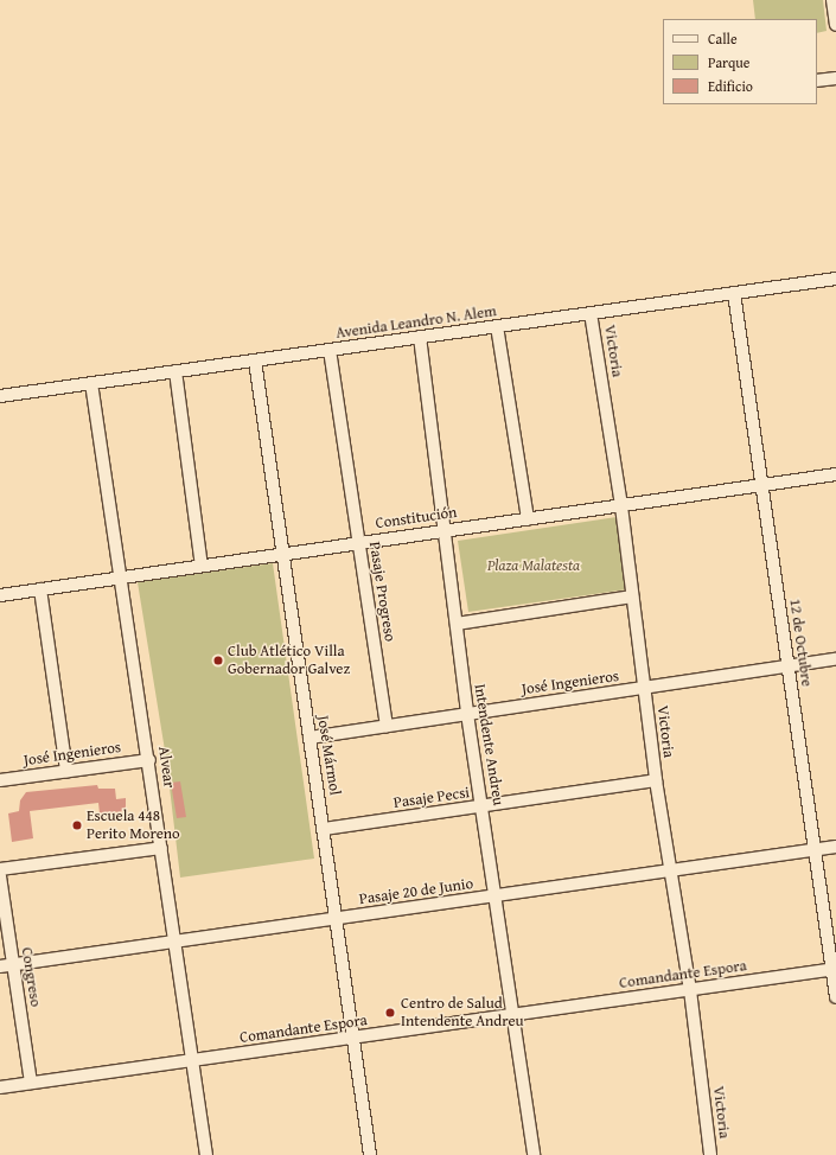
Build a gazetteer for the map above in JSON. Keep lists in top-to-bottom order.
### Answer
{
  "streets": {
    "street": [
      "Avenida Leandro N. Alem",
      "Victoria",
      "Constitución",
      "Pasaje Progreso",
      "12 de Octubre",
      "José Ingenieros",
      "Intendente Andreu",
      "José Mármol",
      "Alvear",
      "Pasaje Pecsi",
      "Pasaje 20 de Junio",
      "Comandante Espora",
      "Congreso"
    ]
  },
  "crossings": [
    ["Avenida Leandro N. Alem", "Victoria"],
    ["Avenida Leandro N. Alem", "Pasaje Progreso"],
    ["Avenida Leandro N. Alem", "12 de Octubre"],
    ["Avenida Leandro N. Alem", "Intendente Andreu"],
    ["Avenida Leandro N. Alem", "José Mármol"],
    ["Avenida Leandro N. Alem", "Alvear"],
    ["Victoria", "Constitución"],
    ["Victoria", "José Ingenieros"],
    ["Victoria", "Pasaje Pecsi"],
    ["Victoria", "Pasaje 20 de Junio"],
    ["Victoria", "Comandante Espora"],
    ["Constitución", "Pasaje Progreso"],
    ["Constitución", "12 de Octubre"],
    ["Constitución", "Intendente Andreu"],
    ["Constitución", "José Mármol"],
    ["Constitución", "Alvear"],
    ["Pasaje Progreso", "José Ingenieros"],
    ["12 de Octubre", "José Ingenieros"],
    ["12 de Octubre", "Pasaje 20 de Junio"],
    ["12 de Octubre", "Comandante Espora"],
    ["José Ingenieros", "Intendente Andreu"],
    ["José Ingenieros", "José Mármol"],
    ["José Ingenieros", "Alvear"],
    ["Intendente Andreu", "Pasaje Pecsi"],
    ["Intendente Andreu", "Pasaje 20 de Junio"],
    ["Intendente Andreu", "Comandante Espora"],
    ["José Mármol", "Pasaje Pecsi"],
    ["José Mármol", "Pasaje 20 de Junio"],
    ["José Mármol", "Comandante Espora"],
    ["Alvear", "Pasaje 20 de Junio"],
    ["Alvear", "Comandante Espora"],
    ["Pasaje 20 de Junio", "Congreso"],
    ["Comandante Espora", "Congreso"]
  ],
  "parks": ["Plaza Malatesta"],
  "places": ["Club Atlético Villa Gobernador Galvez", "Escuela 448 Perito Moreno", "Centro de Salud Intendente Andreu"],
  "legend": ["Calle", "Parque", "Edificio"]
}
